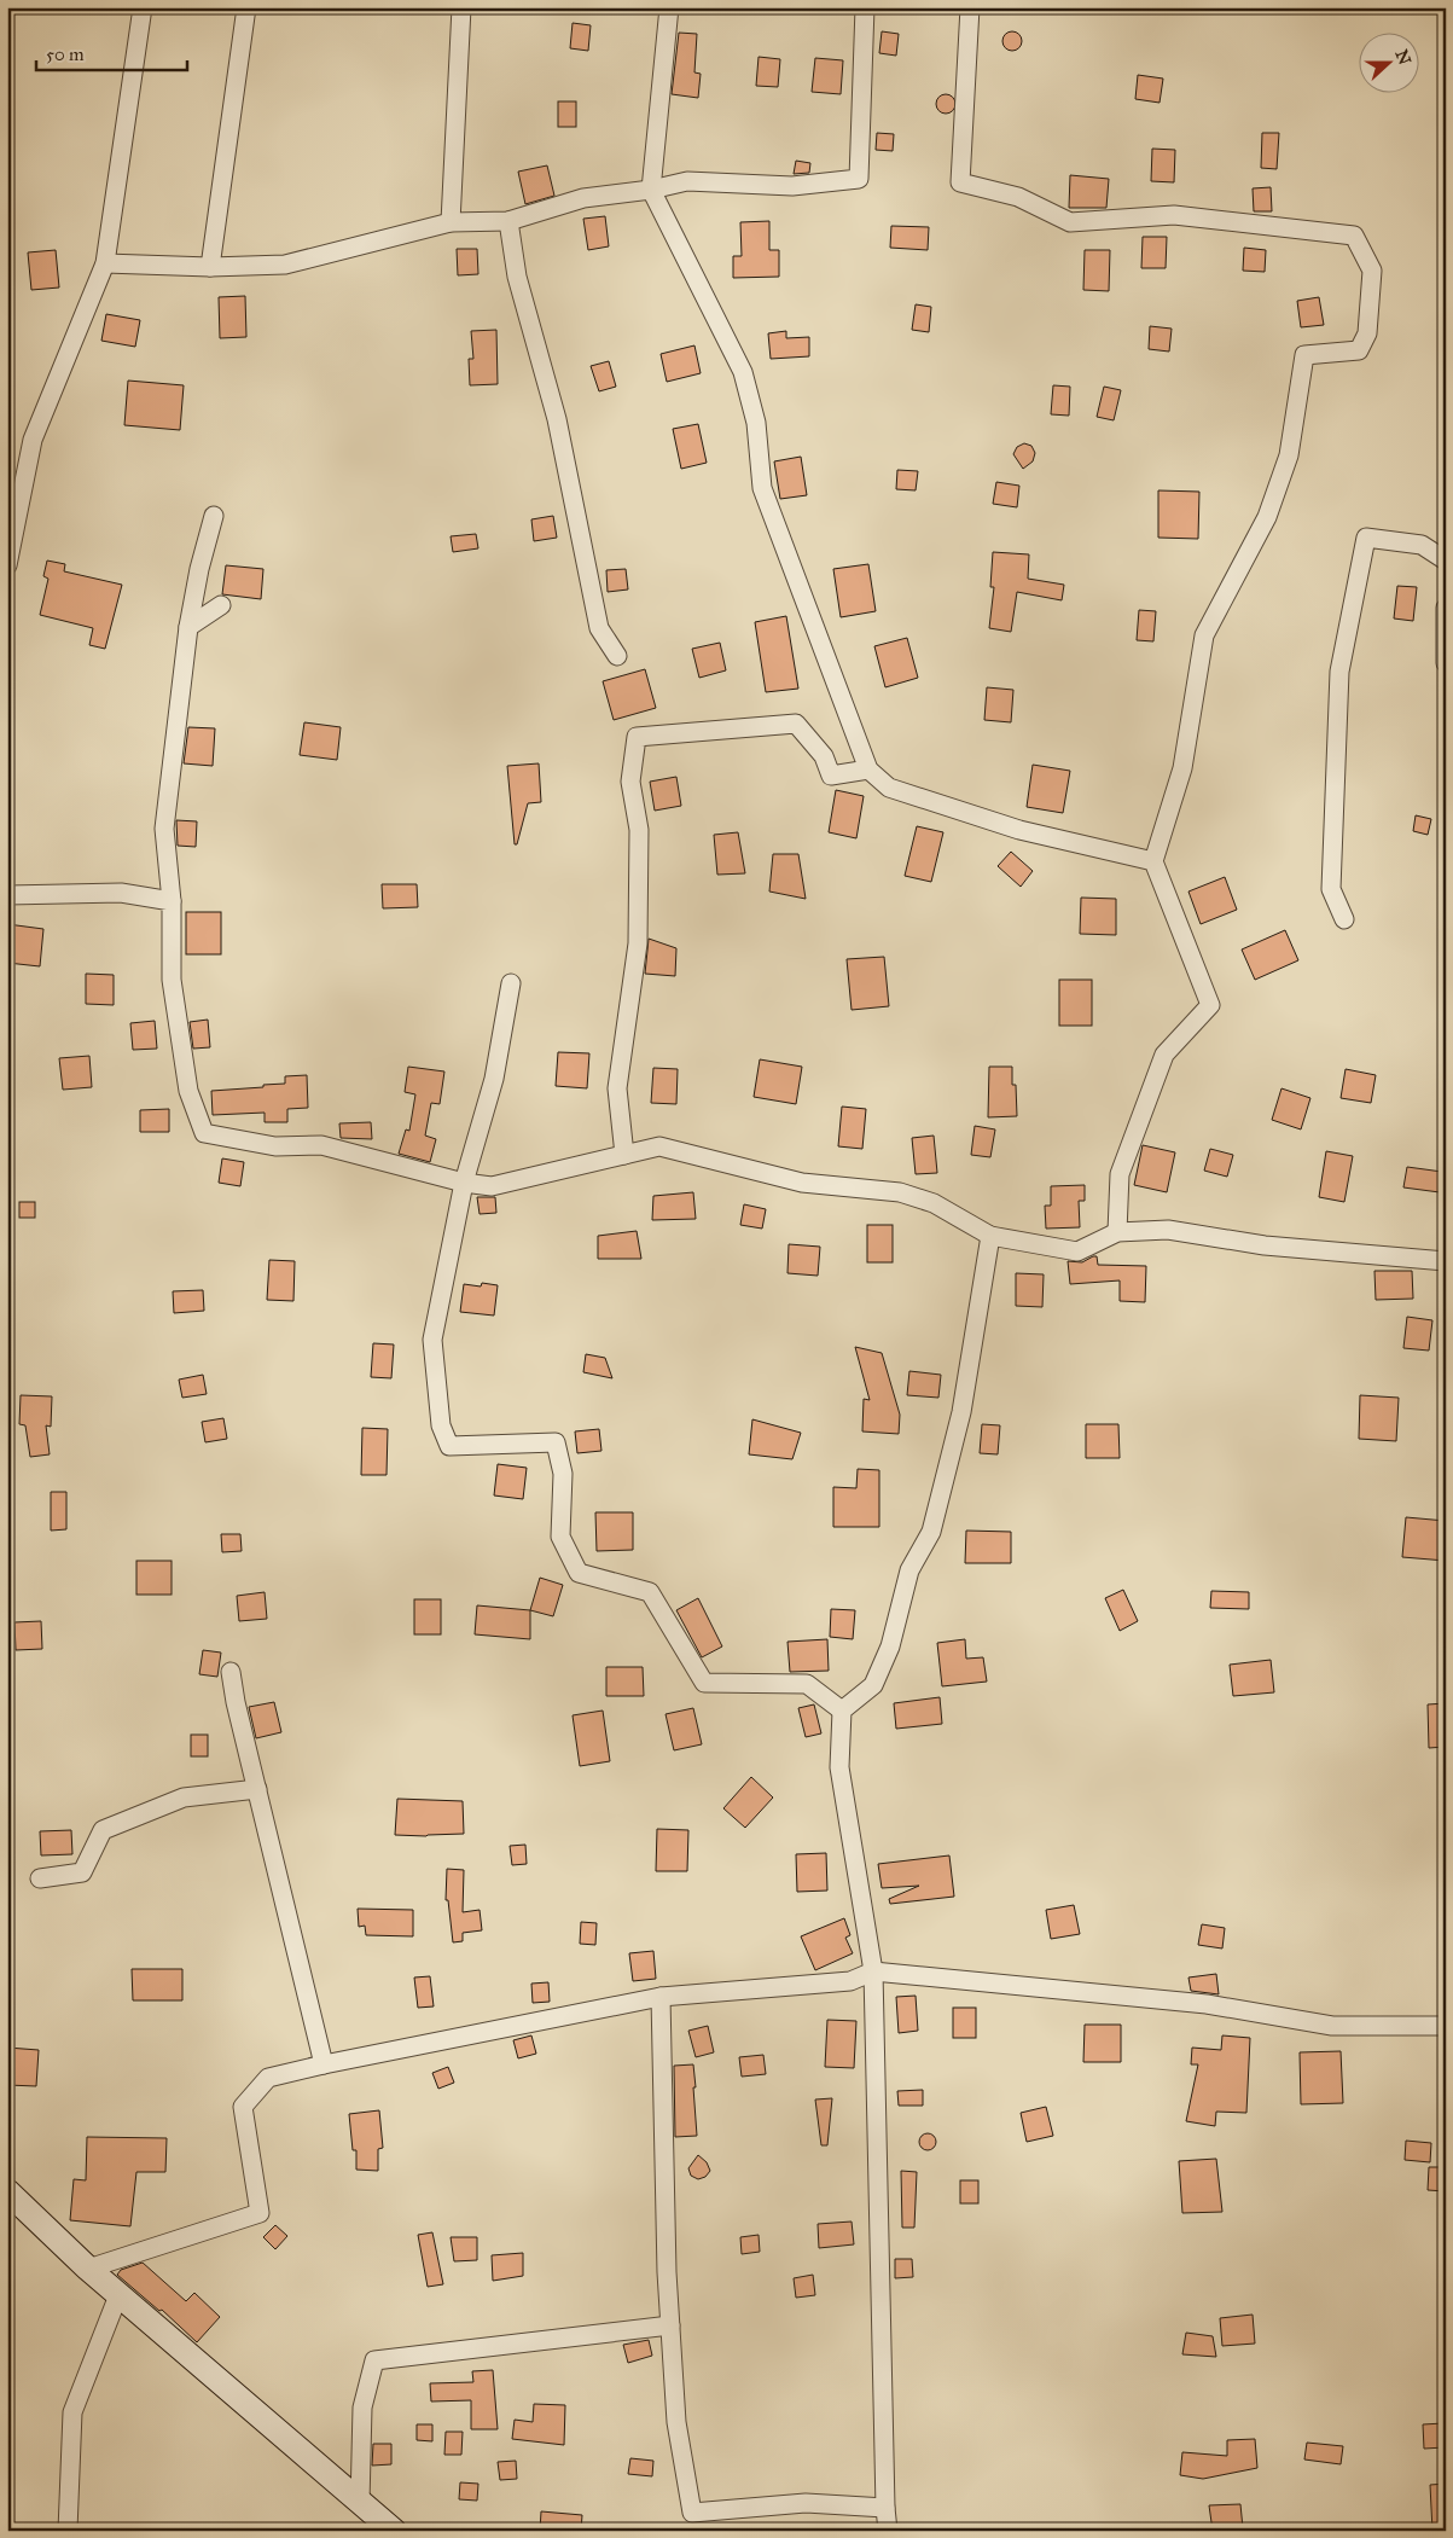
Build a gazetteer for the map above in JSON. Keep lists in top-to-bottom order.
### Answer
{
  "scale_bar": "50 m",
  "north": "right"
}
